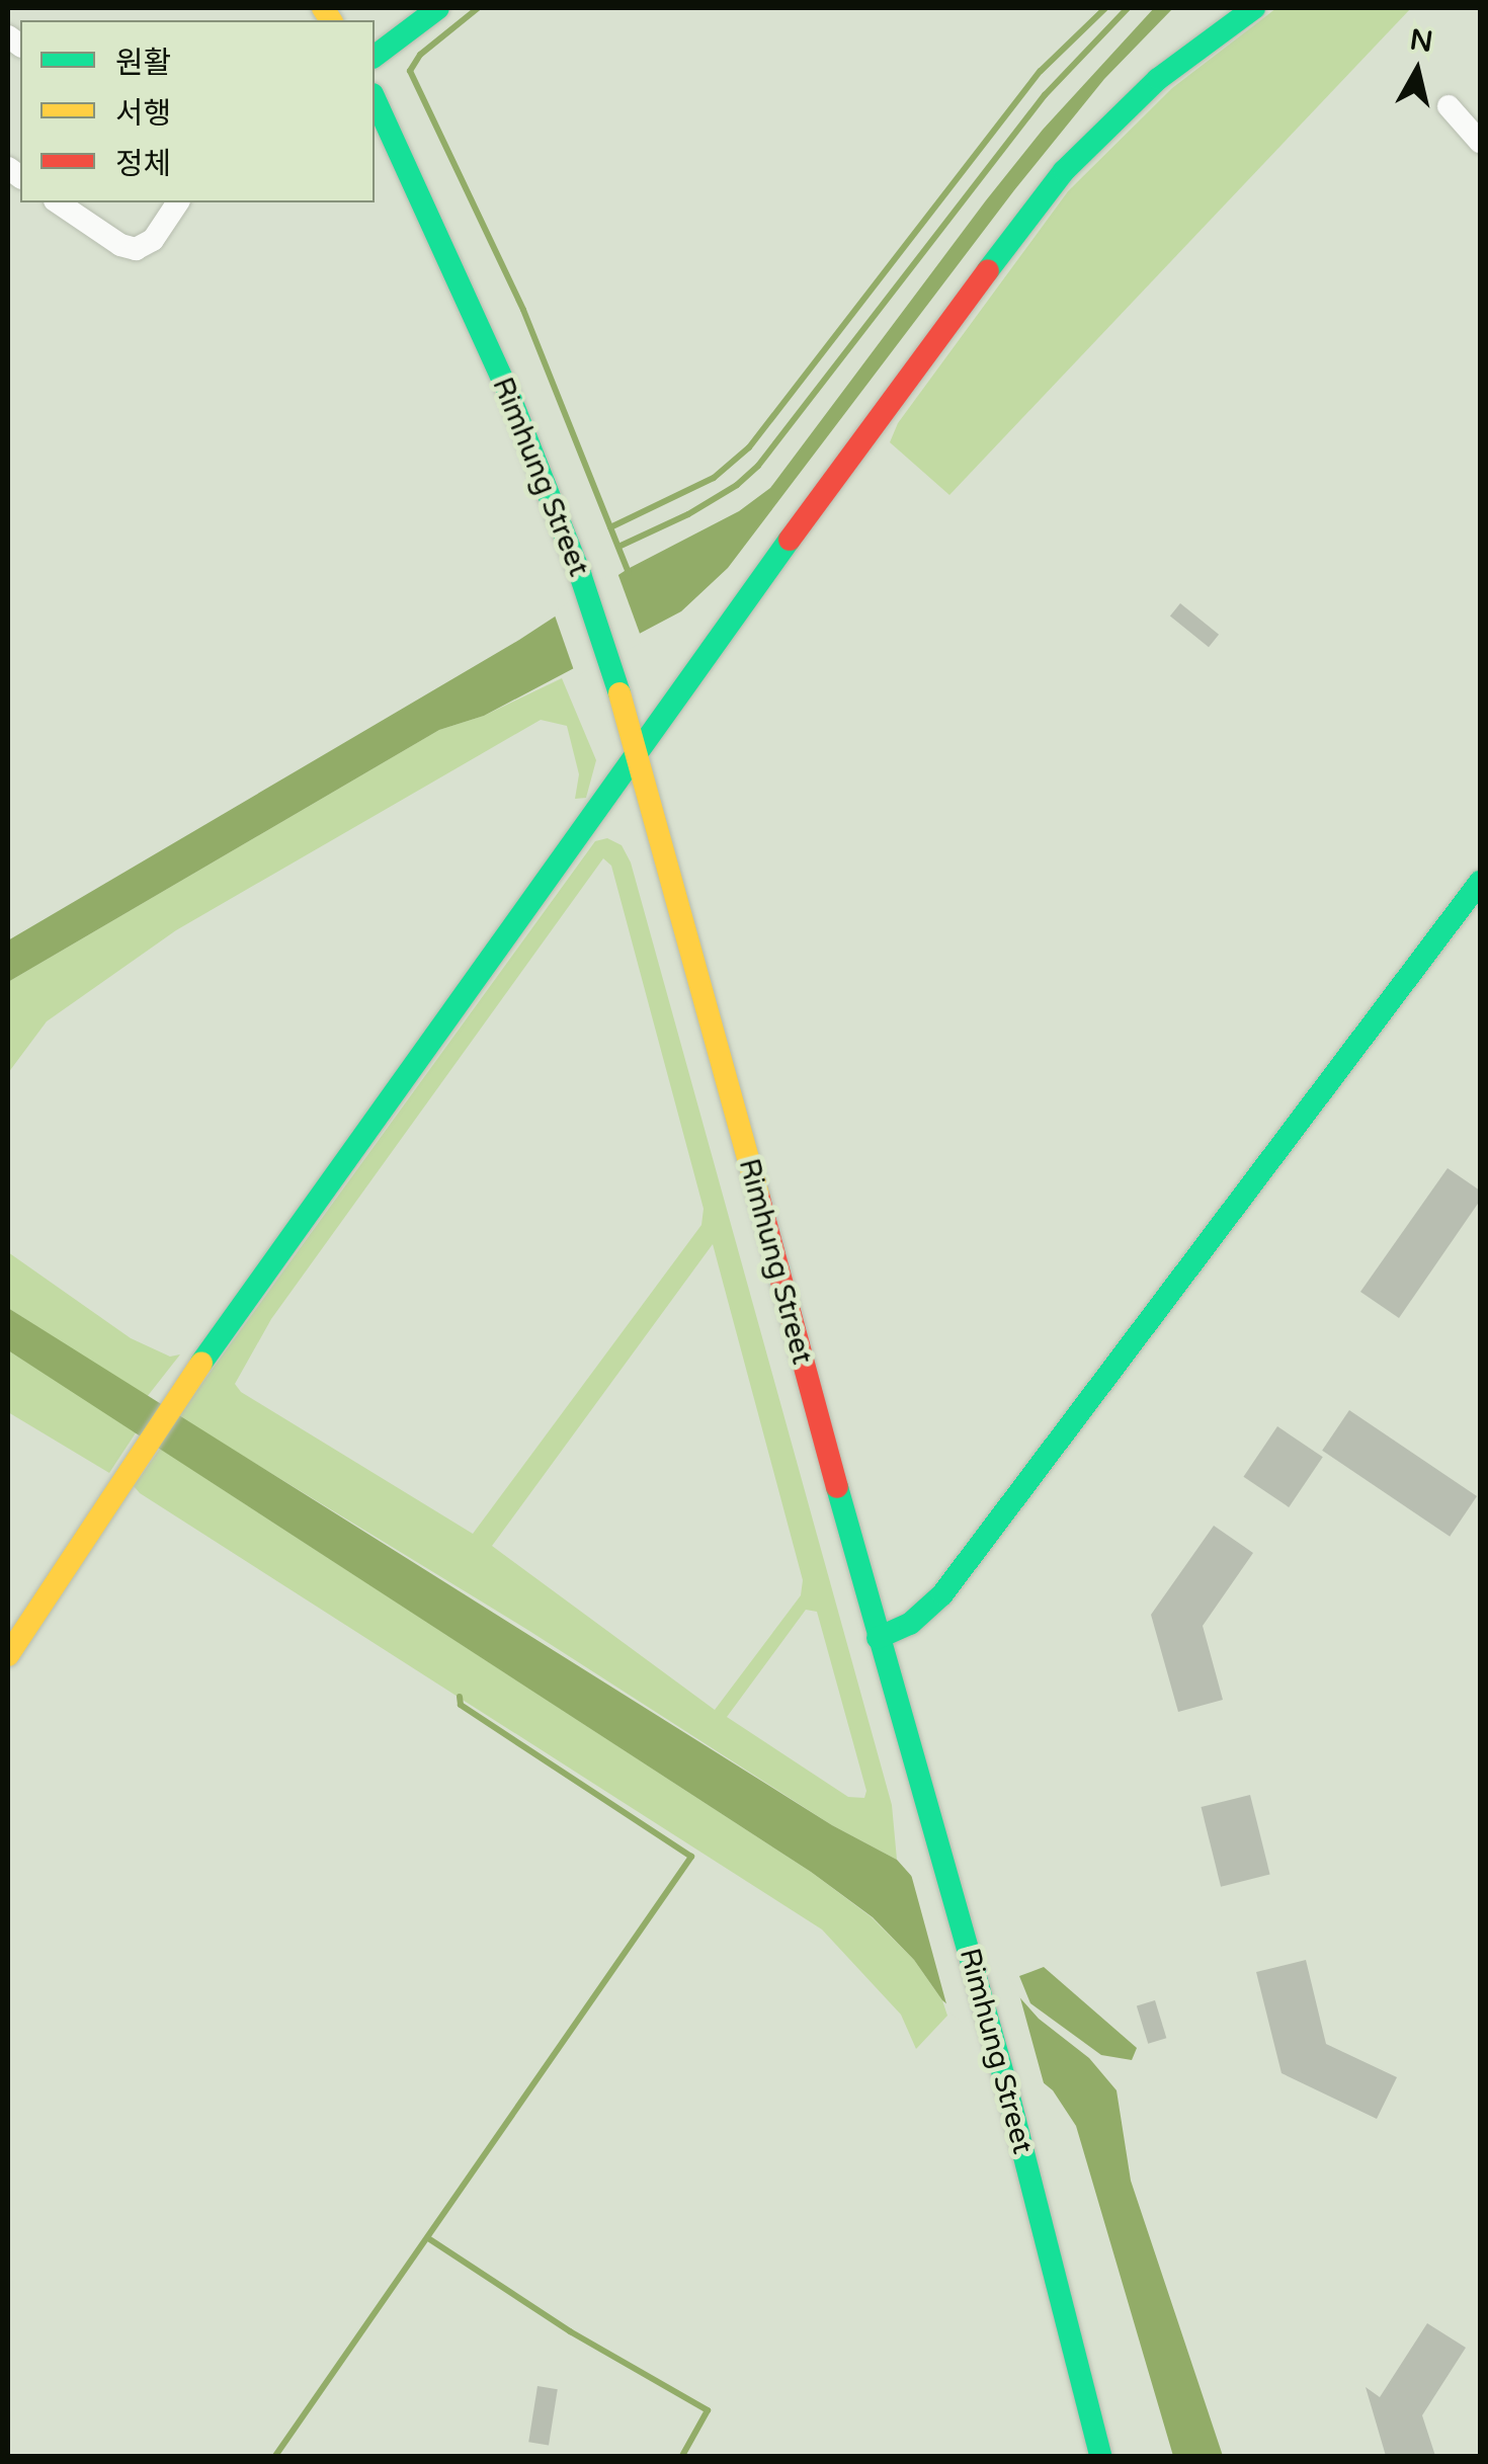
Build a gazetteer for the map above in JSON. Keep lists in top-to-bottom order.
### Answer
{
  "streets": {
    "street": ["Rimhung Street"]
  },
  "legend": ["원활", "서행", "정체"],
  "north": "top"
}
